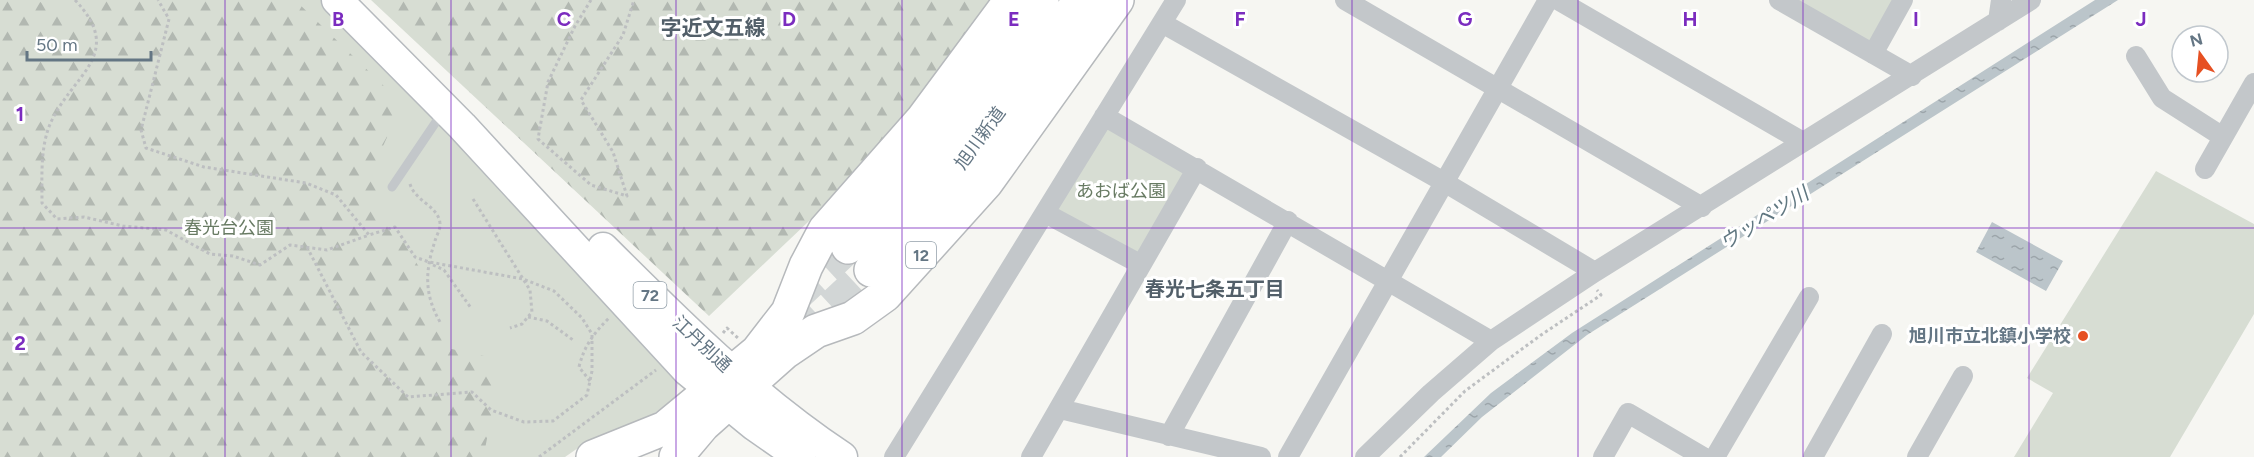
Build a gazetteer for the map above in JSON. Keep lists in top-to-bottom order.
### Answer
{
  "streets": {
    "highway": ["旭川新道", "12"],
    "main road": ["72", "江丹別通"]
  },
  "crossings": [
    ["12", "江丹別通"]
  ],
  "districts": ["字近文五線", "春光七条五丁目"],
  "water": ["ウッペツ川"],
  "parks": ["あおば公園", "春光台公園"],
  "places": ["旭川市立北鎮小学校"],
  "scale_bar": "50 m",
  "north": "top",
  "grid": {
    "columns": [
      "B",
      "C",
      "D",
      "E",
      "F",
      "G",
      "H",
      "I",
      "J"
    ],
    "rows": ["1", "2"]
  }
}
